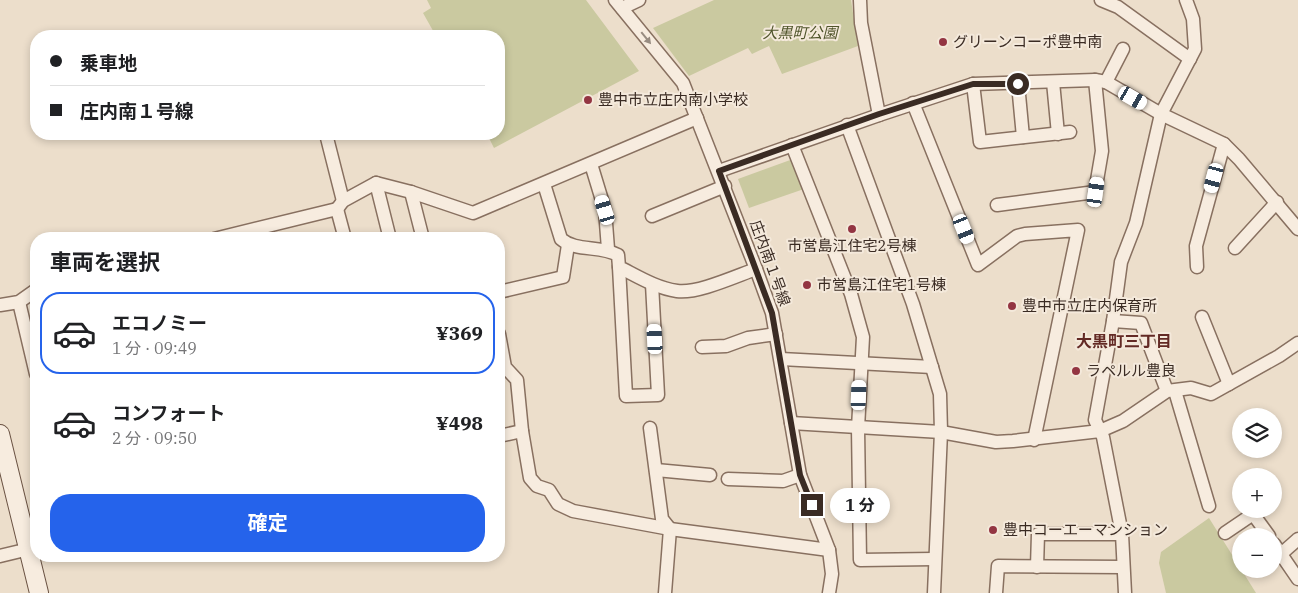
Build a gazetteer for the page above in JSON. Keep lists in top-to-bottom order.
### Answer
{
  "streets": {
    "street": ["庄内南１号線"]
  },
  "districts": ["大黒町三丁目"],
  "parks": ["大黒町公園"],
  "places": [
    "グリーンコーポ豊中南",
    "豊中市立庄内南小学校",
    "市営島江住宅2号棟",
    "市営島江住宅1号棟",
    "豊中市立庄内保育所",
    "ラペルル豊良",
    "豊中コーエーマンション"
  ],
  "page": {
    "banner": ["乗車地", "庄内南１号線"],
    "heading": "車両を選択",
    "list": [
      {
        "name": "エコノミー",
        "note": "1 分 · 09:49",
        "value": "¥369"
      },
      {
        "name": "コンフォート",
        "note": "2 分 · 09:50",
        "value": "¥498"
      }
    ],
    "map_buttons": ["+", "−"],
    "buttons": "確定",
    "bubble": "1 分"
  }
}
